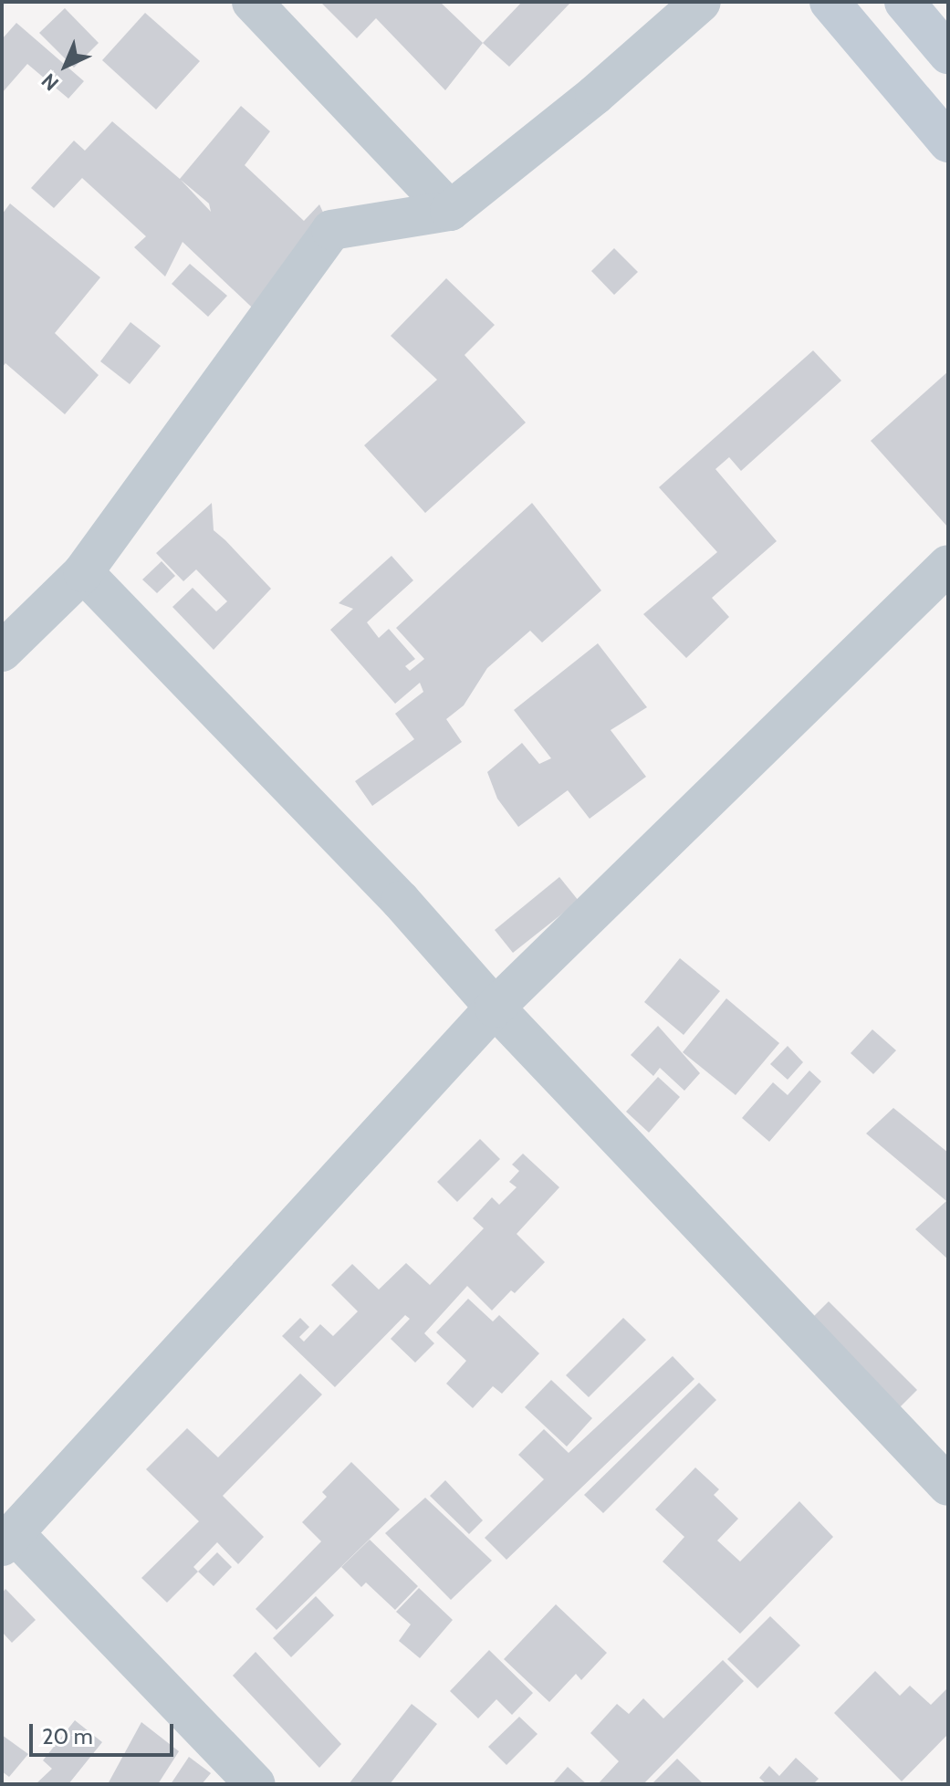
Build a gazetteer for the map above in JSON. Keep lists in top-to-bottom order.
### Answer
{
  "scale_bar": "20 m",
  "north": "bottom left"
}
